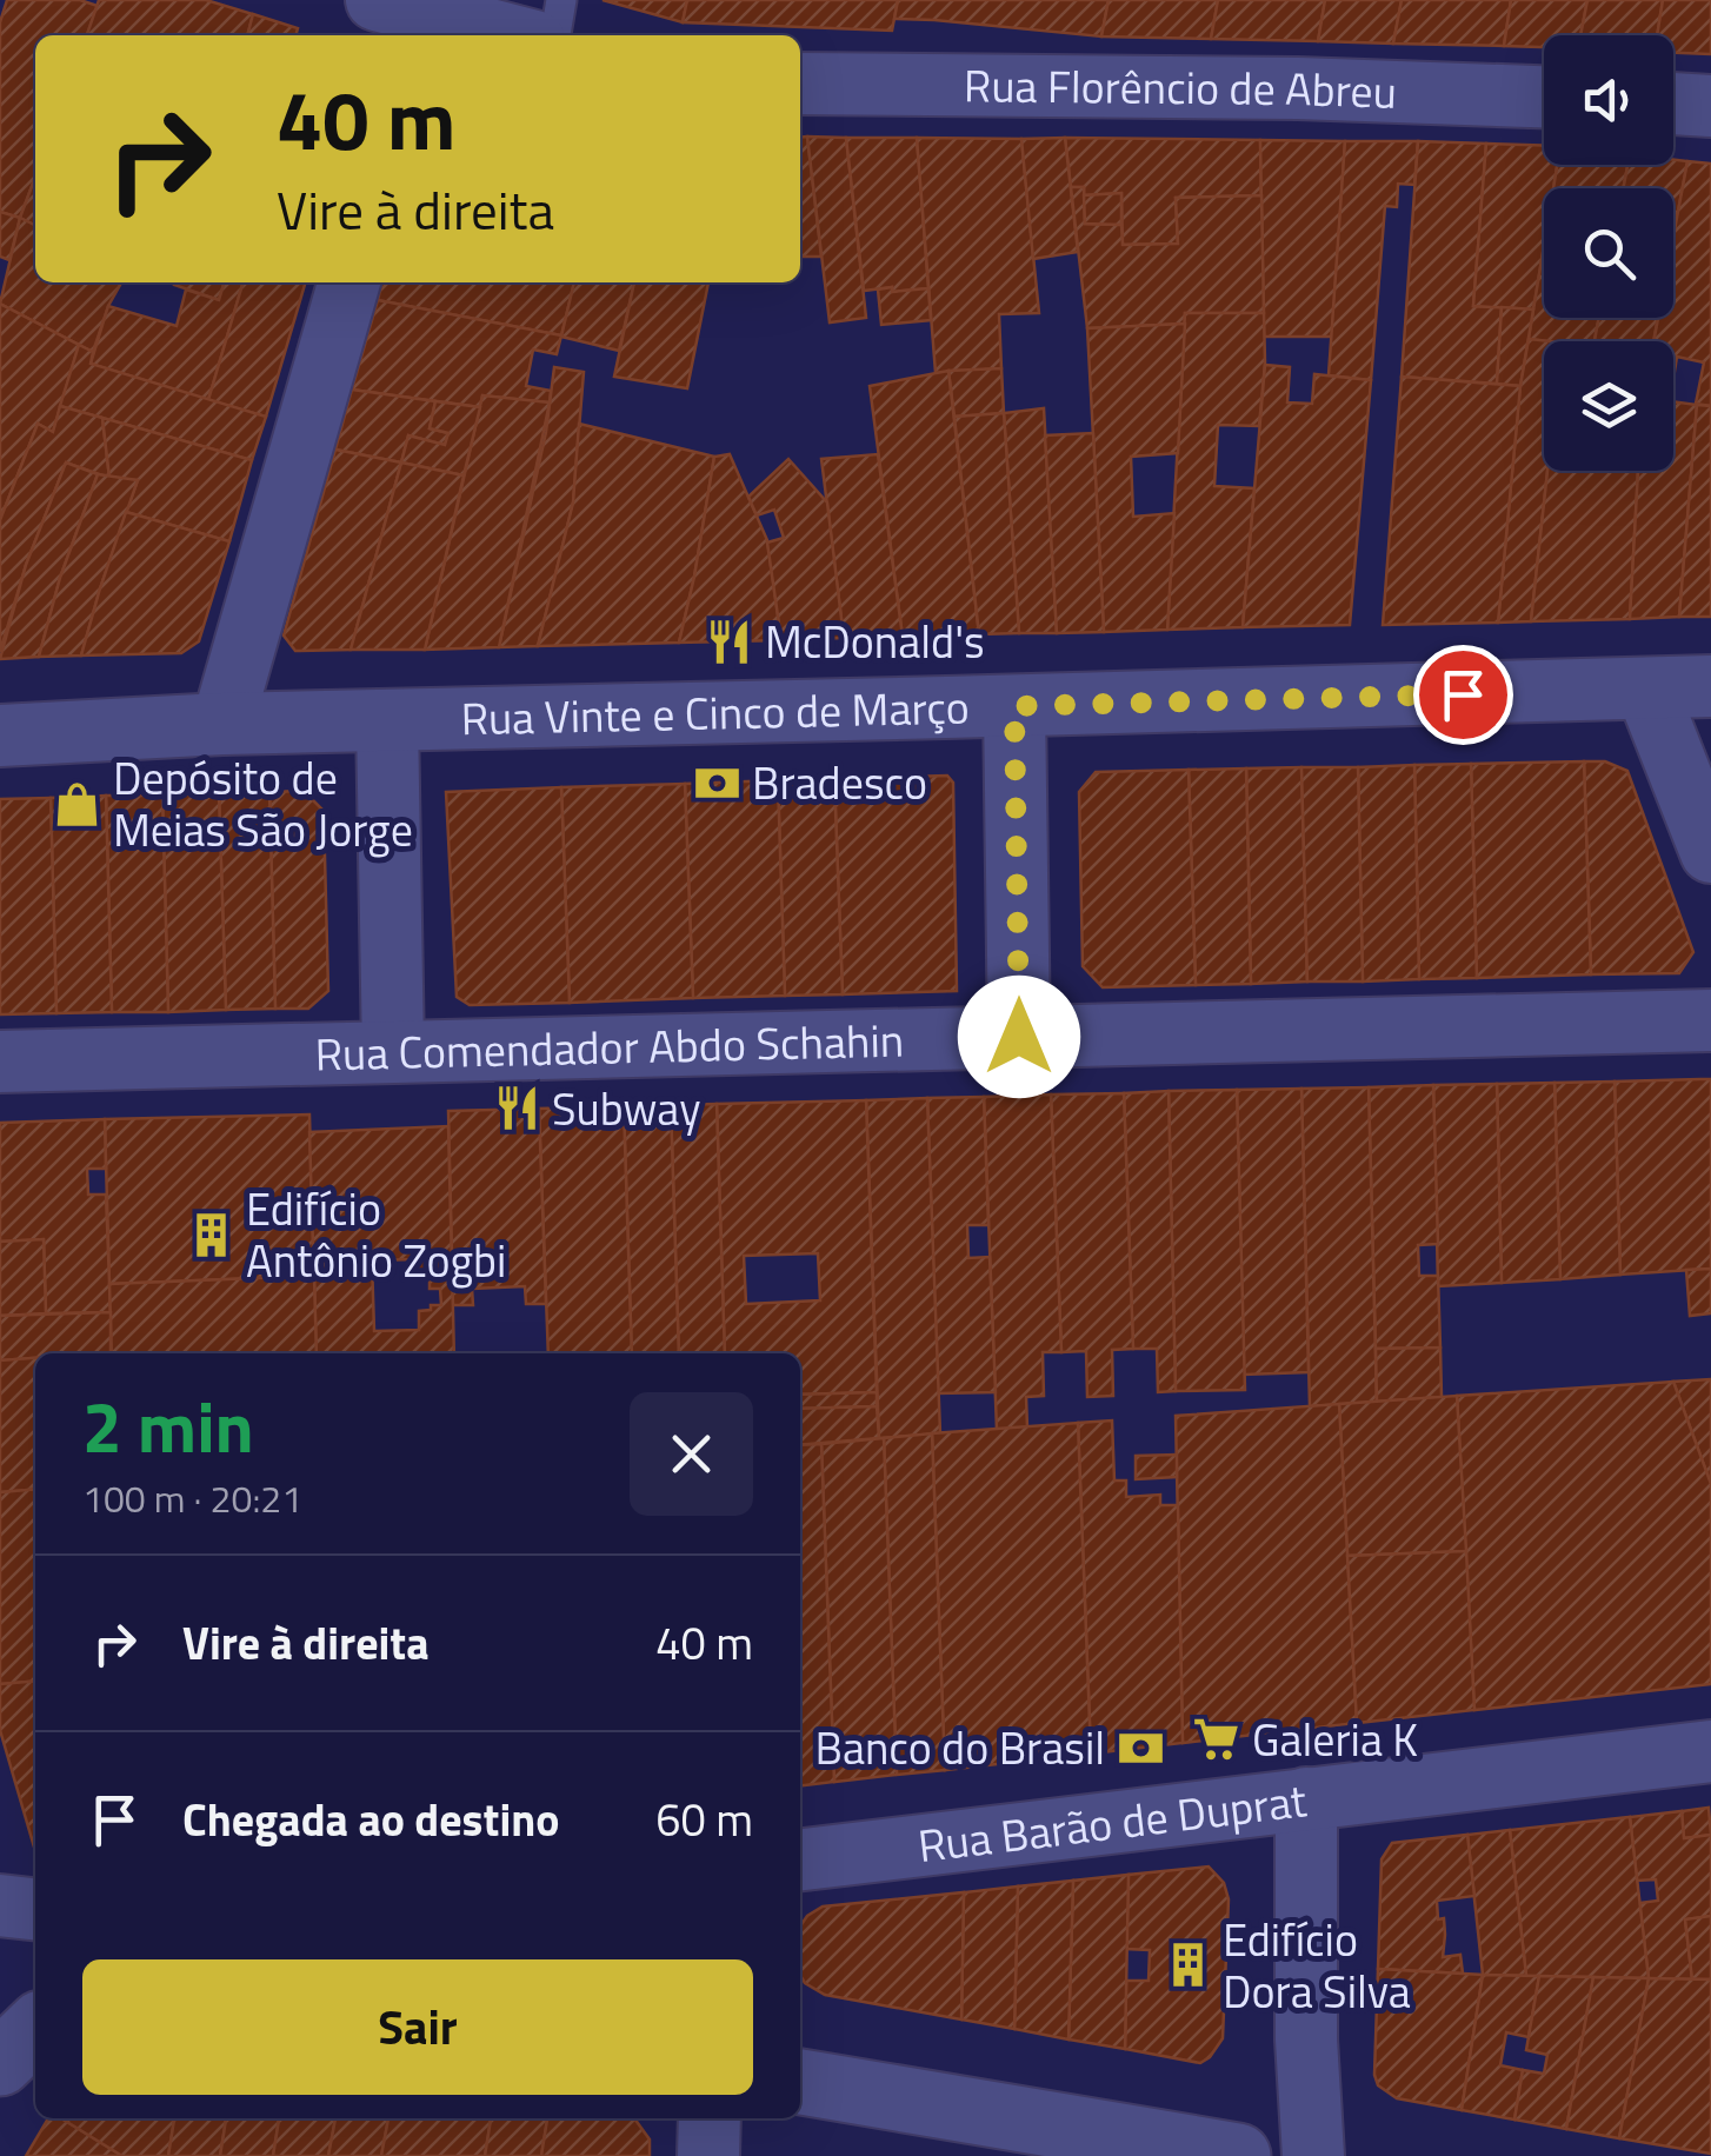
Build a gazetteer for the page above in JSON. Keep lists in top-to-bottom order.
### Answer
{
  "streets": {
    "street": [
      "Rua Florêncio de Abreu",
      "Rua Vinte e Cinco de Março",
      "Rua Comendador Abdo Schahin",
      "Rua Barão de Duprat"
    ]
  },
  "places": {
    "restaurant": ["McDonald's", "Subway"],
    "bank": ["Bradesco", "Banco do Brasil"],
    "shop": ["Depósito de Meias São Jorge"],
    "building": ["Edifício Antônio Zogbi", "Edifício Dora Silva"],
    "supermarket": ["Galeria K"]
  },
  "page": {
    "turn": ["40 m", "Vire à direita"],
    "heading": ["2 min", "100 m · 20:21"],
    "list": [
      {
        "name": "Vire à direita",
        "value": "40 m"
      },
      {
        "name": "Chegada ao destino",
        "value": "60 m"
      }
    ],
    "buttons": "Sair"
  }
}
